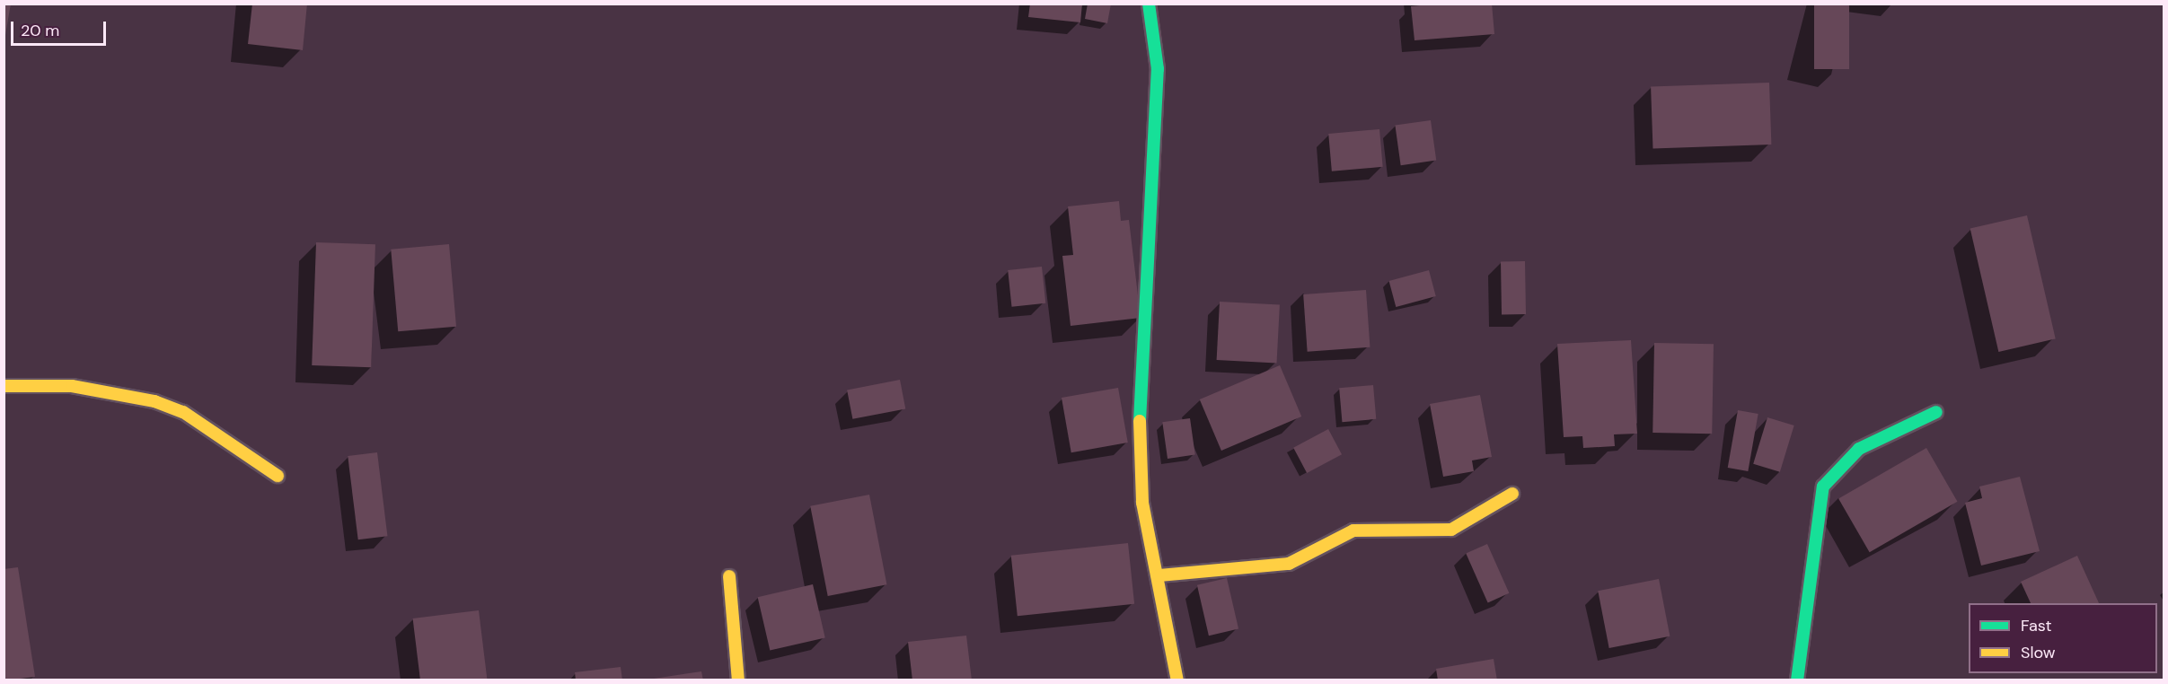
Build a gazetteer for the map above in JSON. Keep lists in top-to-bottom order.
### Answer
{
  "legend": ["Fast", "Slow"],
  "scale_bar": "20 m"
}
